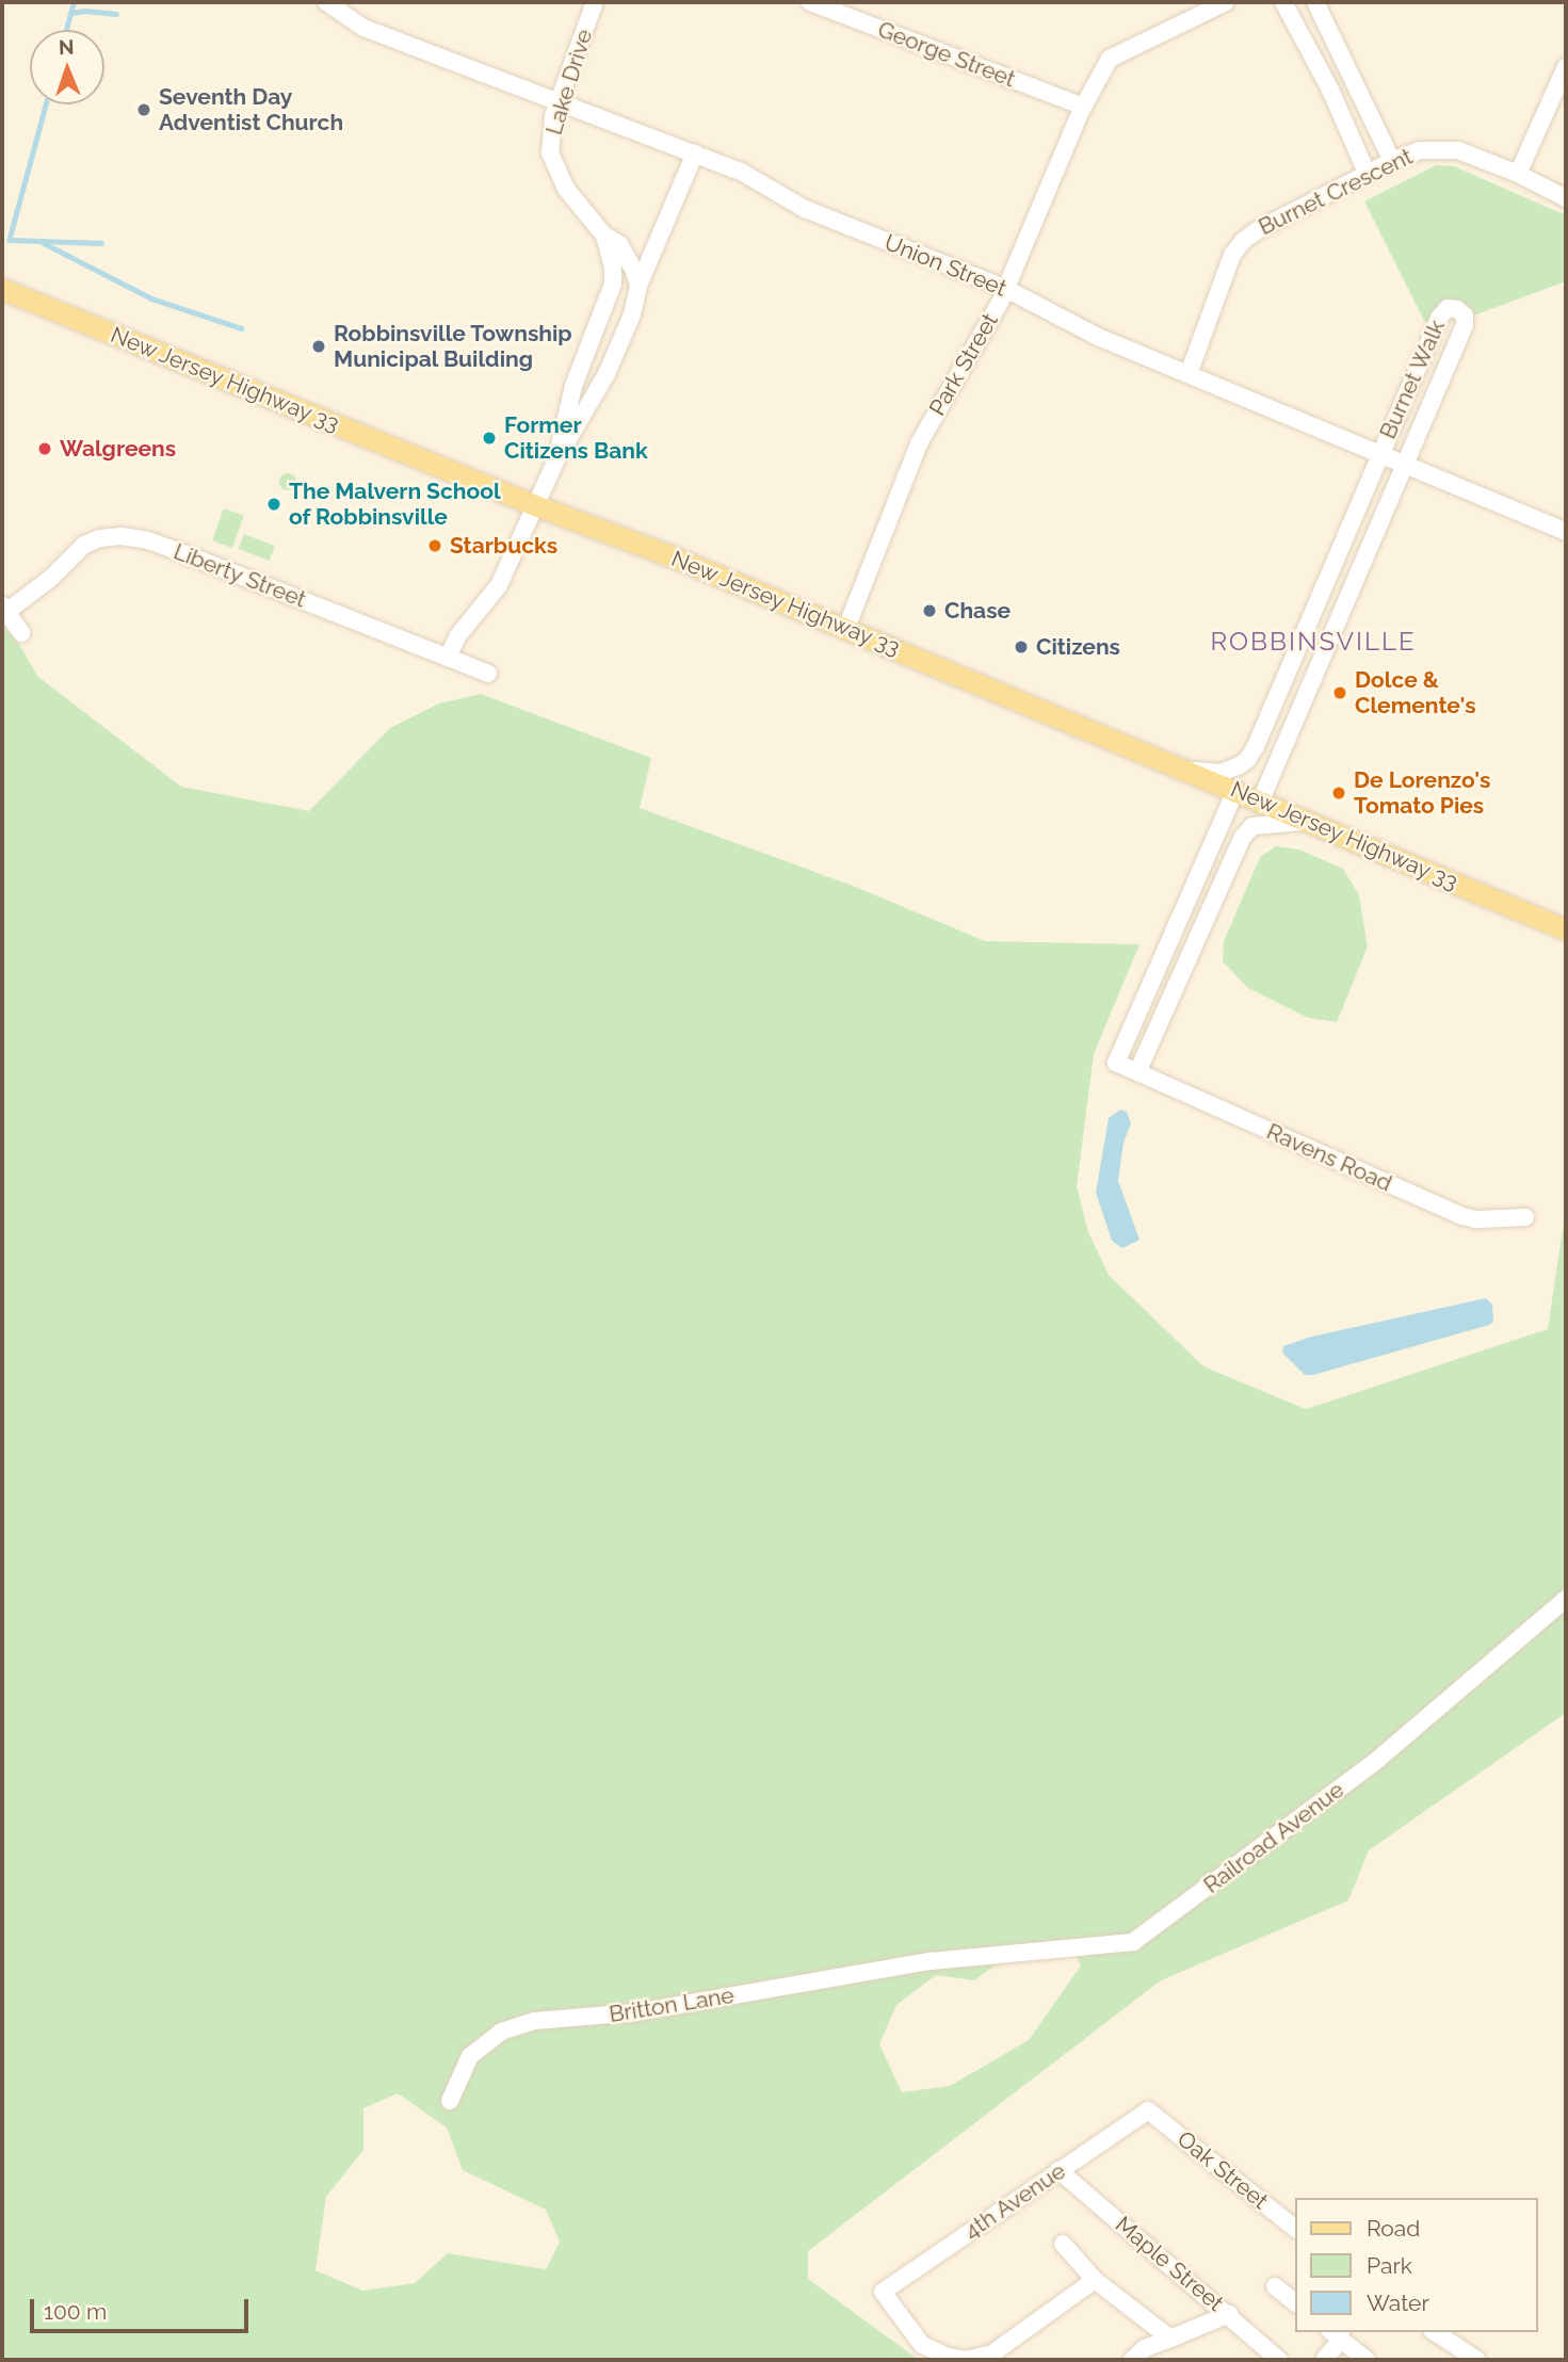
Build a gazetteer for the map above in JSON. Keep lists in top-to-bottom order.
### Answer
{
  "streets": {
    "main road": ["New Jersey Highway 33"],
    "street": [
      "George Street",
      "Lake Drive",
      "Burnet Crescent",
      "Union Street",
      "Park Street",
      "Burnet Walk",
      "Liberty Street",
      "Ravens Road",
      "Railroad Avenue",
      "Britton Lane",
      "Oak Street",
      "4th Avenue",
      "Maple Street"
    ]
  },
  "crossings": [
    ["George Street", "Park Street"],
    ["Lake Drive", "Union Street"],
    ["Lake Drive", "New Jersey Highway 33"],
    ["Lake Drive", "Liberty Street"],
    ["Burnet Crescent", "Union Street"],
    ["Union Street", "Park Street"],
    ["Union Street", "Burnet Walk"],
    ["Park Street", "New Jersey Highway 33"],
    ["Railroad Avenue", "Britton Lane"],
    ["Oak Street", "4th Avenue"],
    ["4th Avenue", "Maple Street"]
  ],
  "districts": ["ROBBINSVILLE"],
  "places": [
    "Seventh Day Adventist Church",
    "Robbinsville Township Municipal Building",
    "Former Citizens Bank",
    "Walgreens",
    "The Malvern School of Robbinsville",
    "Starbucks",
    "Chase",
    "Citizens",
    "Dolce & Clemente's",
    "De Lorenzo's Tomato Pies"
  ],
  "legend": ["Road", "Park", "Water"],
  "scale_bar": "100 m",
  "north": "top"
}
